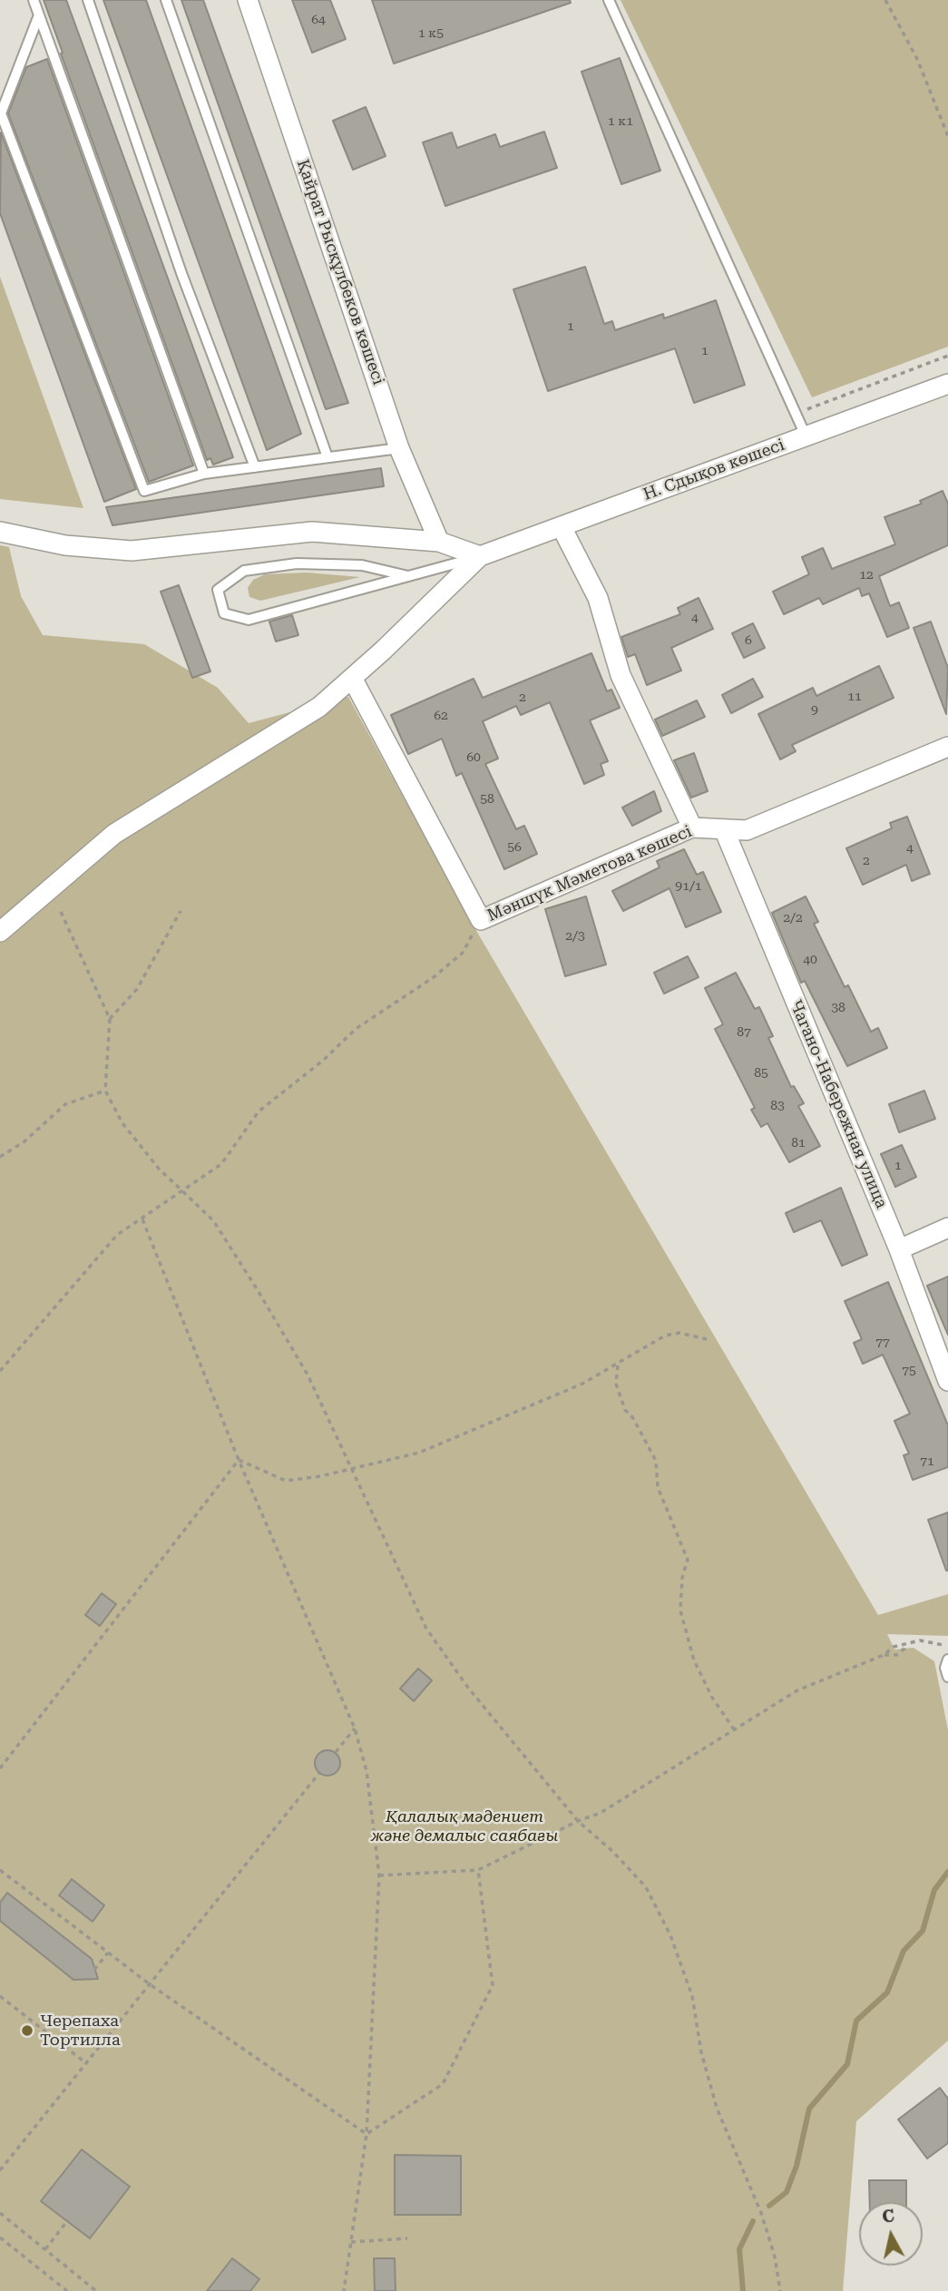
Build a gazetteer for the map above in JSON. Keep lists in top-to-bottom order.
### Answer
{
  "streets": {
    "street": [
      "Қайрат Рысқұлбеков көшесі",
      "Н. Сдықов көшесі",
      "Мәншүк Мәметова көшесі",
      "Чагано-Набережная улица"
    ]
  },
  "crossings": [
    ["Мәншүк Мәметова көшесі", "Чагано-Набережная улица"]
  ],
  "parks": ["Қалалық мәдениет және демалыс саябағы"],
  "places": ["Черепаха Тортилла"],
  "house_numbers": [
    "64",
    "1 к5",
    "1 к1",
    "1",
    "1",
    "12",
    "4",
    "6",
    "11",
    "2",
    "9",
    "62",
    "60",
    "58",
    "56",
    "4",
    "2",
    "91/1",
    "2/2",
    "2/3",
    "40",
    "38",
    "87",
    "85",
    "83",
    "81",
    "1",
    "77",
    "75",
    "71"
  ],
  "north": "top"
}
